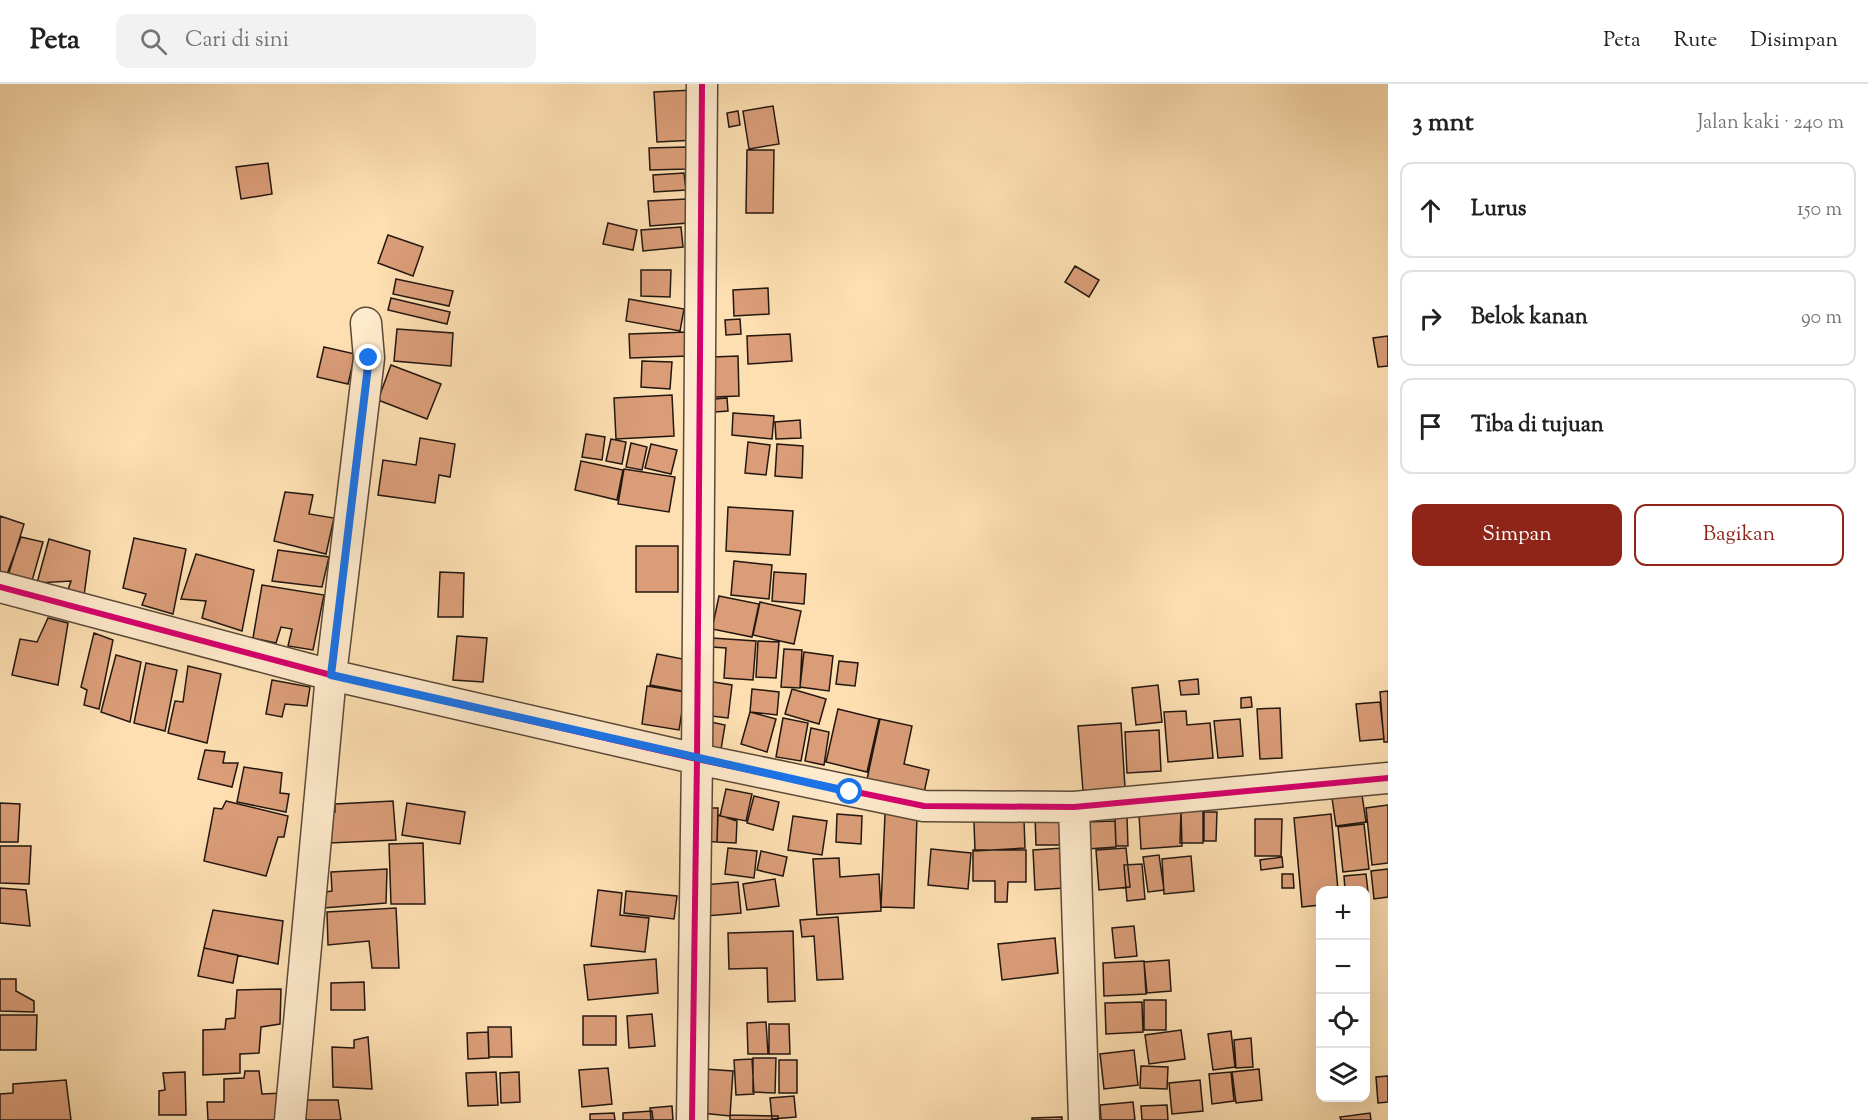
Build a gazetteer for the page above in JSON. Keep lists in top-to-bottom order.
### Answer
{
  "page": {
    "header": "Peta",
    "search": "Cari di sini",
    "nav": ["Peta", "Rute", "Disimpan"],
    "heading": ["3 mnt", "Jalan kaki · 240 m"],
    "list": [
      ["Lurus", "150 m"],
      ["Belok kanan", "90 m"],
      "Tiba di tujuan"
    ],
    "buttons": ["Simpan", "Bagikan"],
    "map_buttons": ["+", "−"]
  }
}
